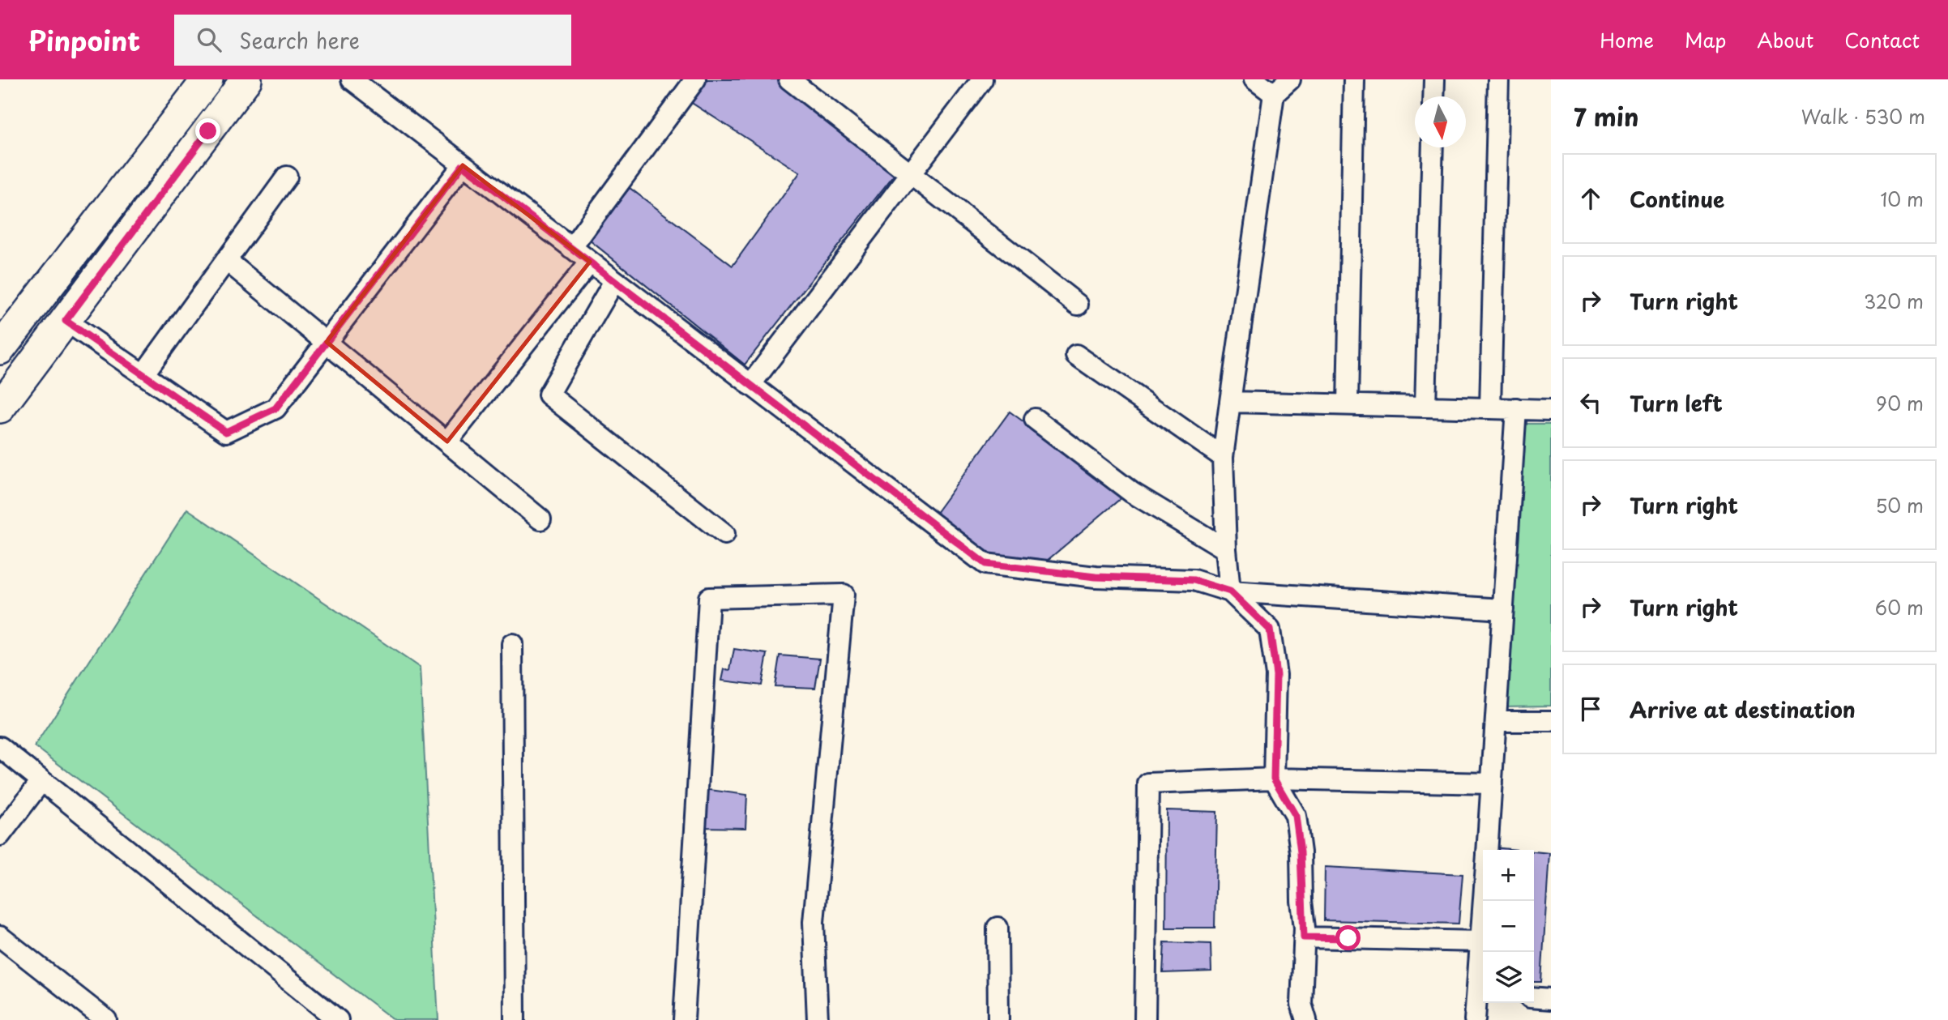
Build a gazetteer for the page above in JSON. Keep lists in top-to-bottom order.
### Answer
{
  "north": "bottom",
  "page": {
    "header": "Pinpoint",
    "search": "Search here",
    "nav": [
      "Home",
      "Map",
      "About",
      "Contact"
    ],
    "heading": ["7 min", "Walk · 530 m"],
    "list": [
      ["Continue", "10 m"],
      ["Turn right", "320 m"],
      ["Turn left", "90 m"],
      ["Turn right", "50 m"],
      ["Turn right", "60 m"],
      "Arrive at destination"
    ],
    "map_buttons": ["+", "−"]
  }
}
